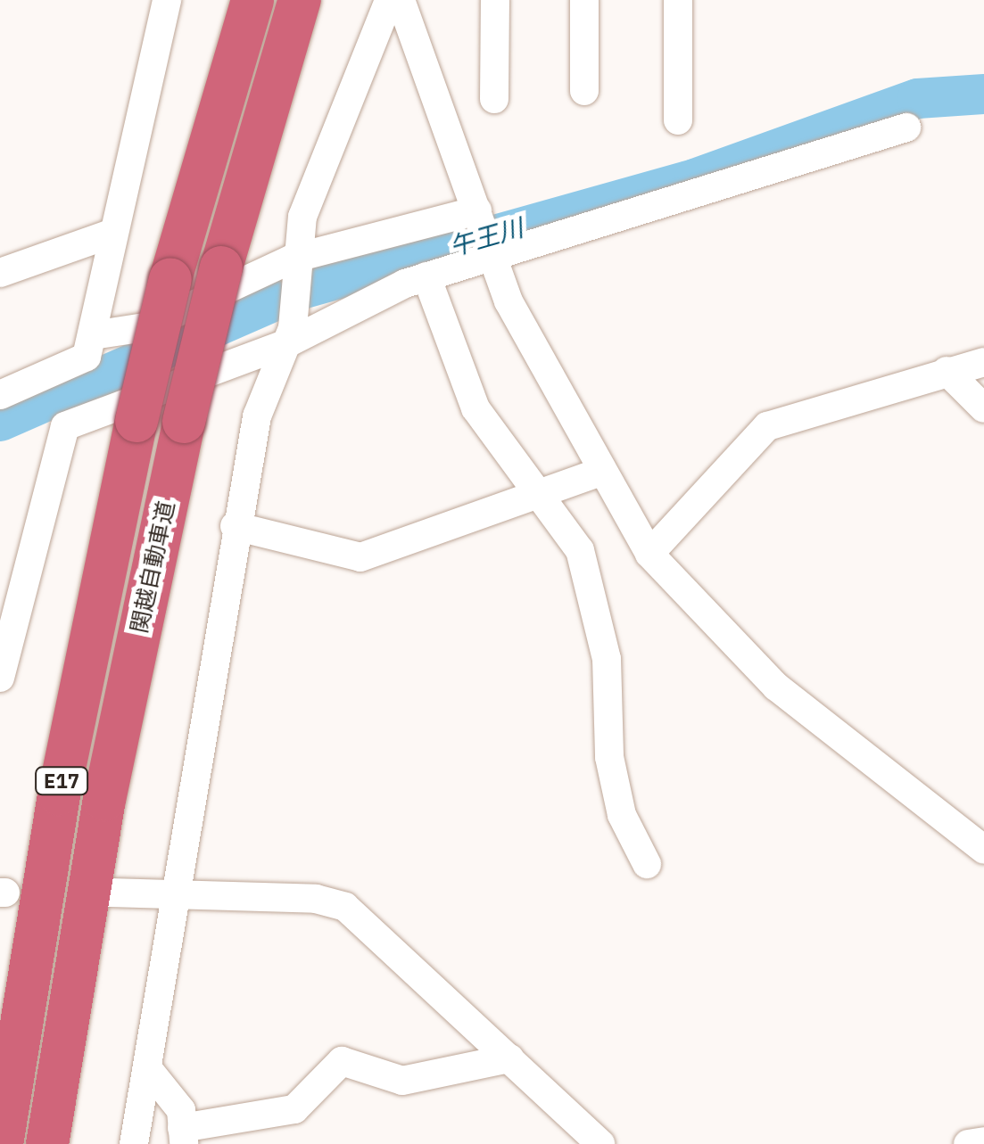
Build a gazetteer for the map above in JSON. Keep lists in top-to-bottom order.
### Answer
{
  "streets": {
    "highway": ["関越自動車道", "E17"]
  },
  "water": ["午王川"]
}
